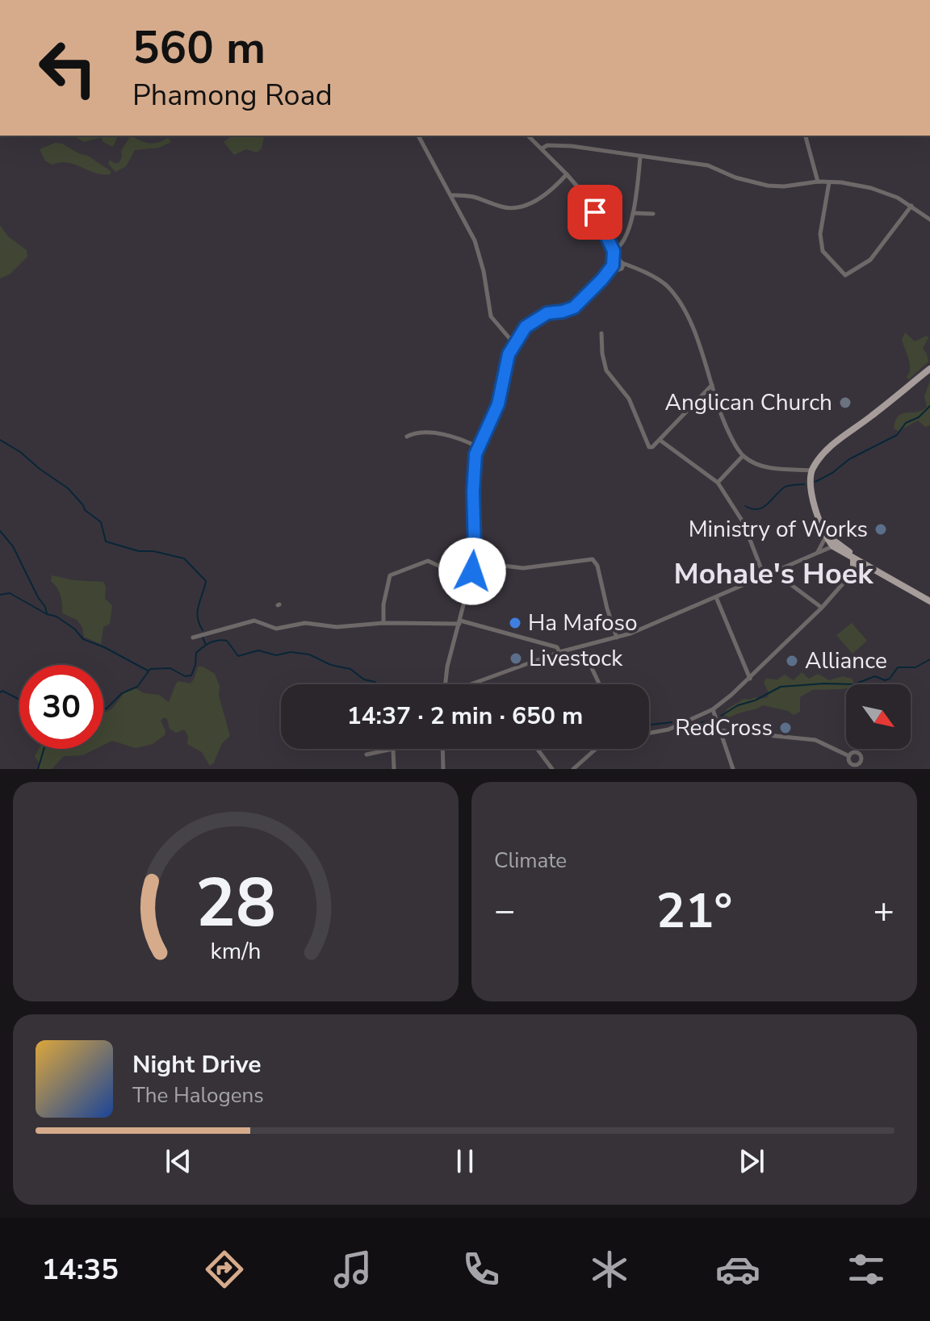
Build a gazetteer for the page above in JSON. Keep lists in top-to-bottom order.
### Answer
{
  "districts": ["Mohale's Hoek"],
  "places": [
    "Anglican Church",
    "Ministry of Works",
    "Ha Mafoso",
    "Livestock",
    "Alliance",
    "RedCross"
  ],
  "north": "bottom right",
  "page": {
    "turn": ["560 m", "Phamong Road"],
    "limit": "30",
    "trip": "14:37 · 2 min · 650 m",
    "tile": "Climate",
    "heat": ["−", "21°", "+"],
    "song": ["Night Drive", "The Halogens"],
    "tabs": "14:35",
    "gauge": ["28", "km/h"]
  }
}
